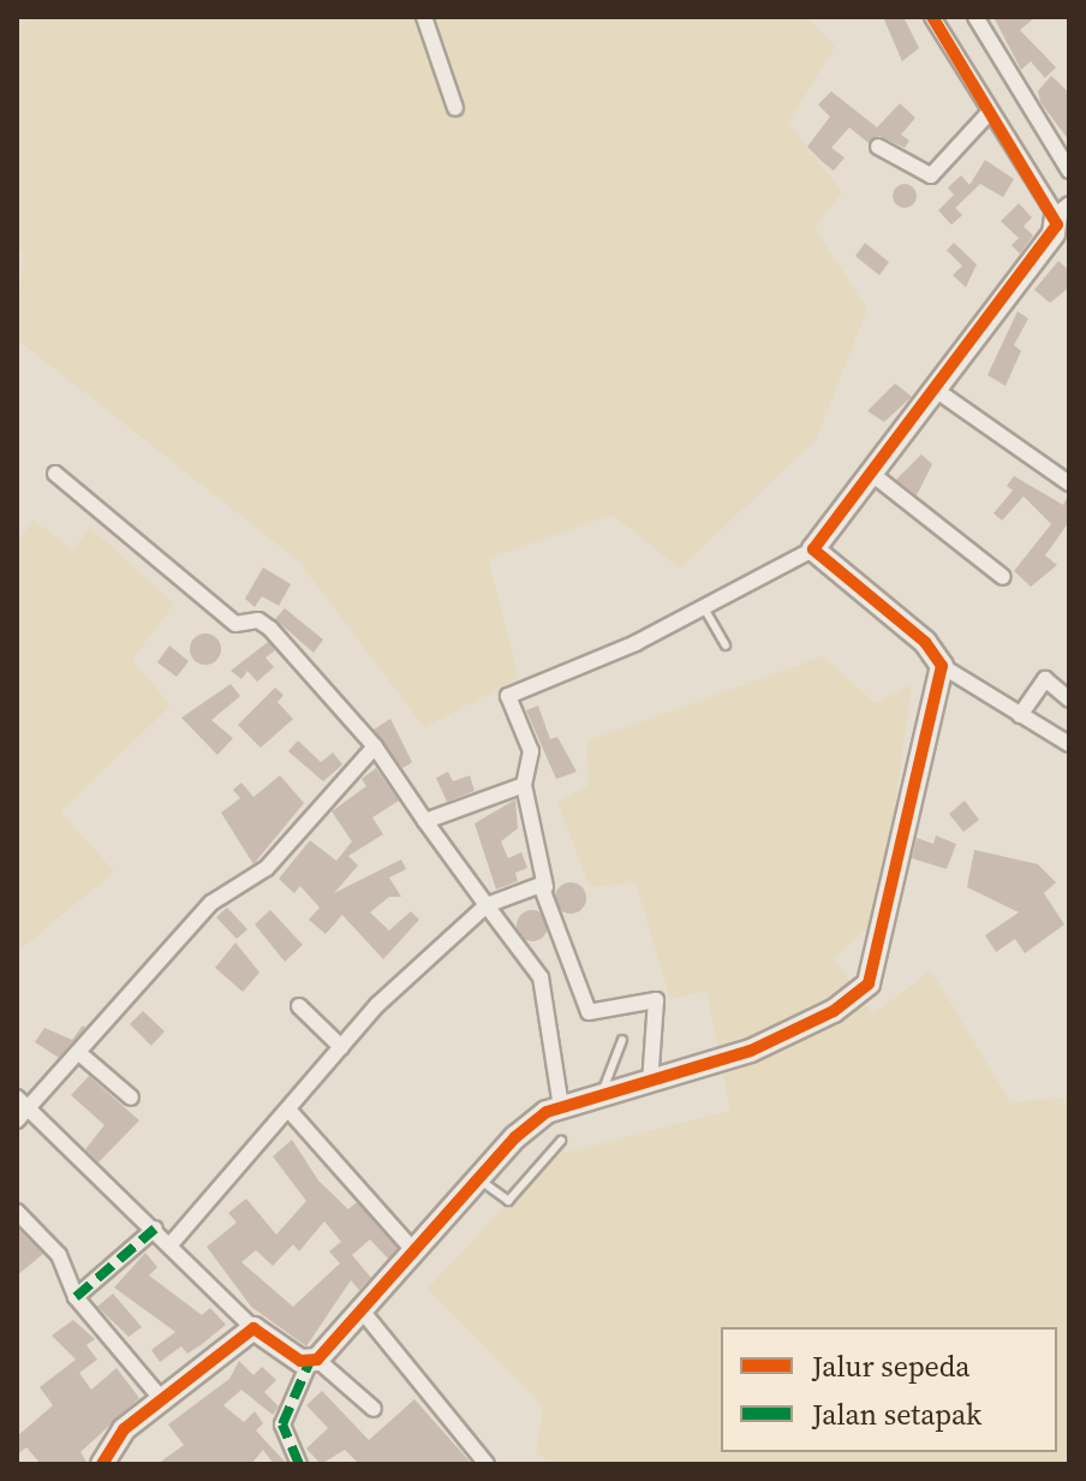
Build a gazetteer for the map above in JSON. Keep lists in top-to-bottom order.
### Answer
{
  "legend": ["Jalur sepeda", "Jalan setapak"]
}
